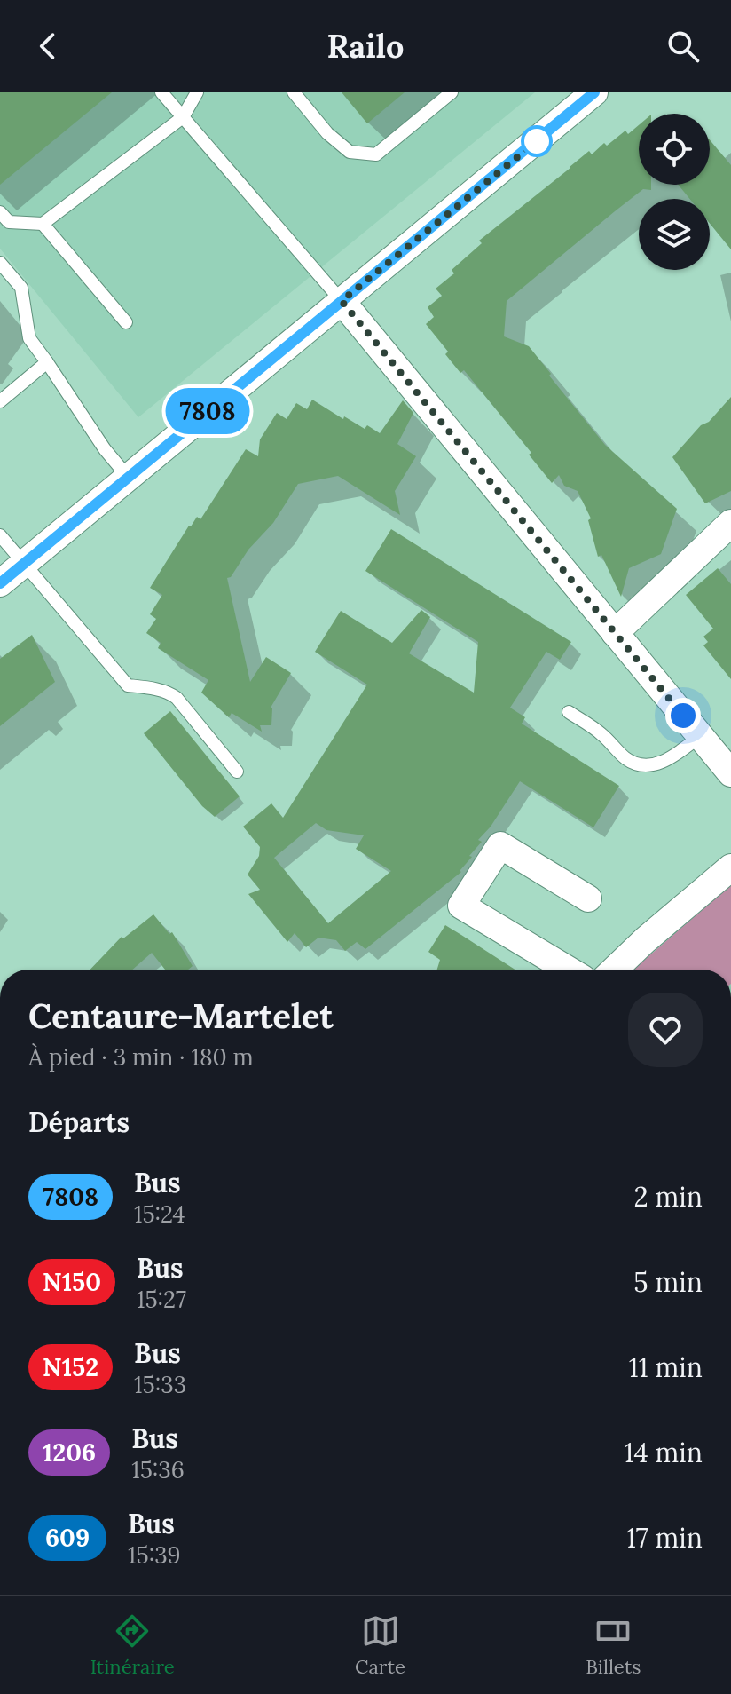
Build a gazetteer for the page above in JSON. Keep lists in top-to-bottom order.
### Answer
{
  "lines": ["bus line 7808"],
  "page": {
    "header": "Railo",
    "on_map": "7808",
    "heading": [
      ["Centaure-Martelet", "À pied · 3 min · 180 m"],
      "Départs"
    ],
    "list": [
      {
        "mark": "7808",
        "name": "Bus",
        "note": "15:24",
        "value": "2 min"
      },
      {
        "mark": "N150",
        "name": "Bus",
        "note": "15:27",
        "value": "5 min"
      },
      {
        "mark": "N152",
        "name": "Bus",
        "note": "15:33",
        "value": "11 min"
      },
      {
        "mark": "1206",
        "name": "Bus",
        "note": "15:36",
        "value": "14 min"
      },
      {
        "mark": "609",
        "name": "Bus",
        "note": "15:39",
        "value": "17 min"
      }
    ],
    "tabs": ["Itinéraire", "Carte", "Billets"]
  }
}
